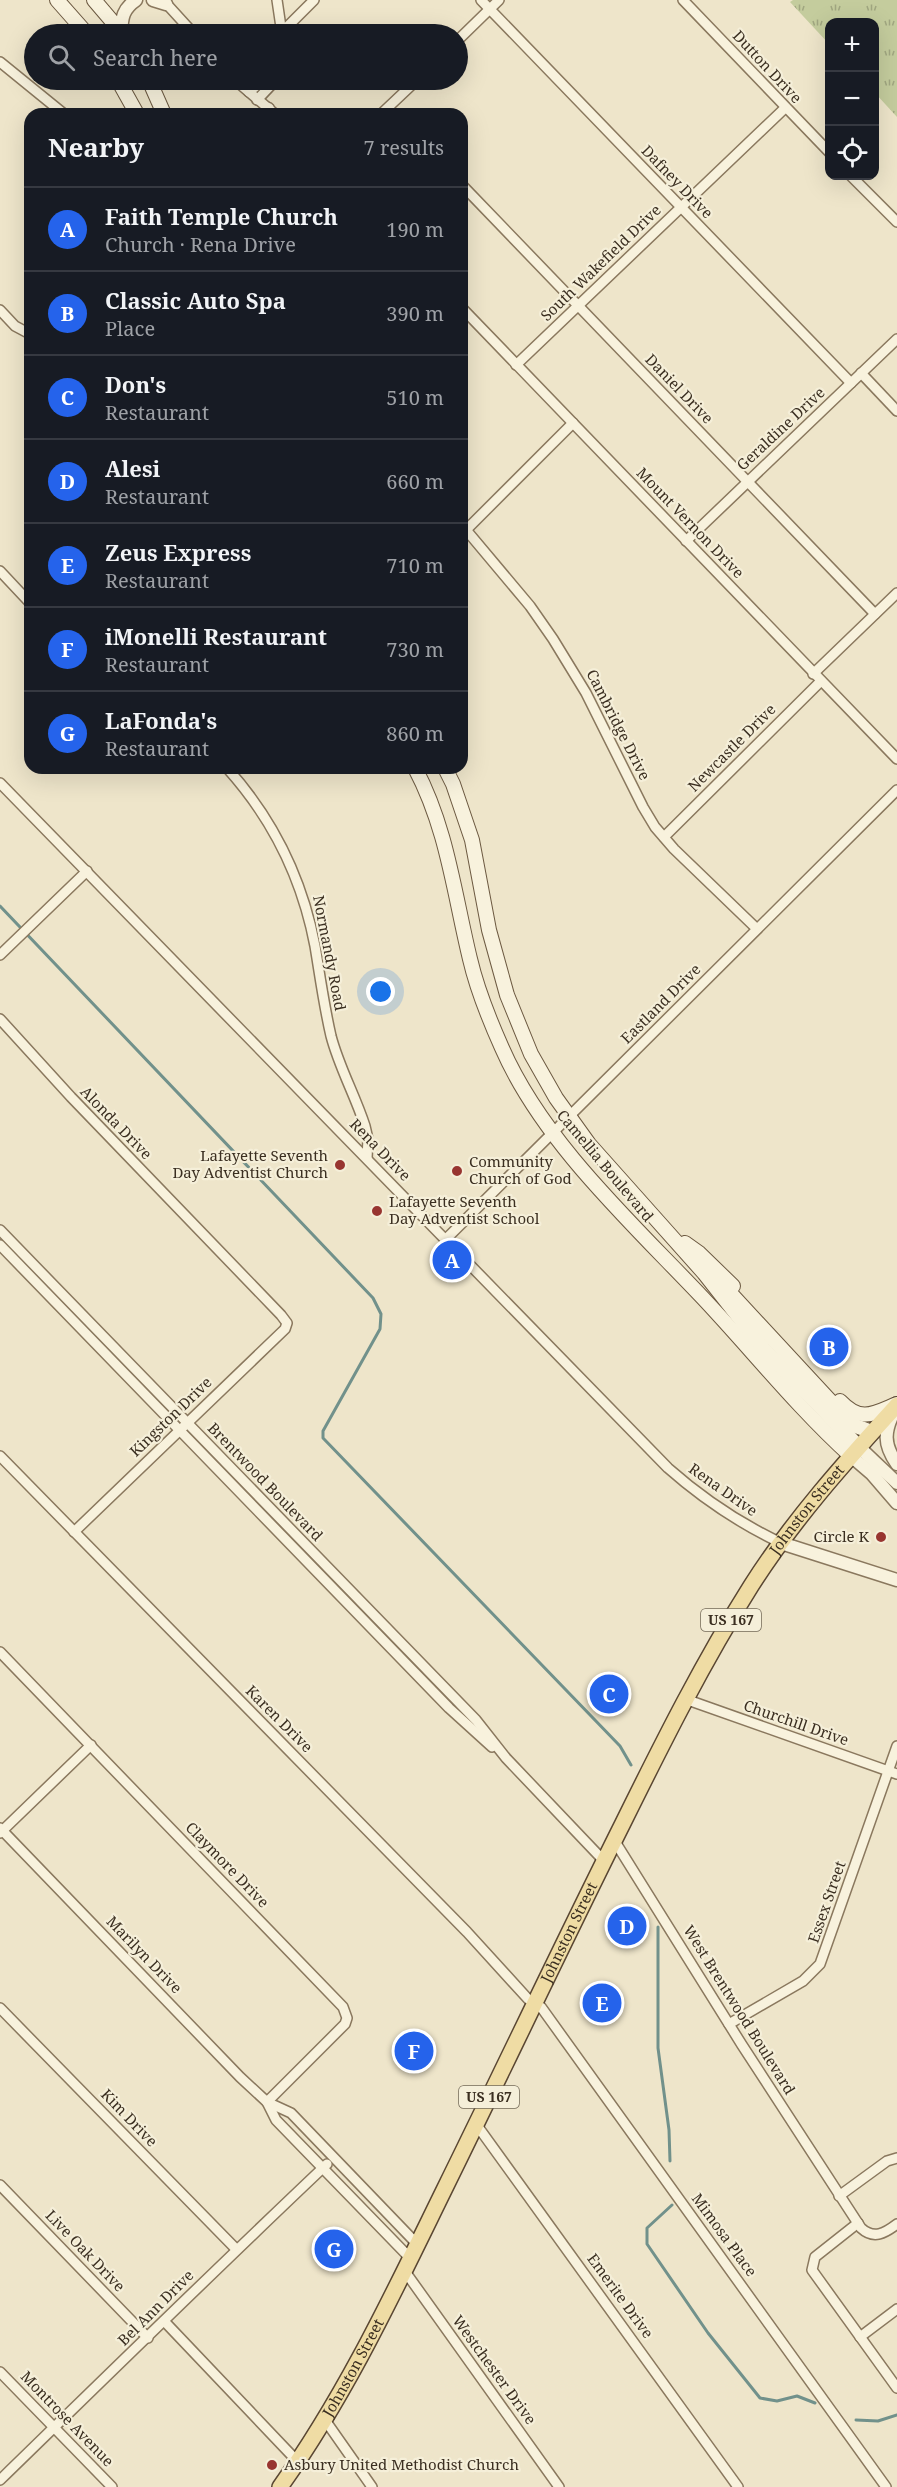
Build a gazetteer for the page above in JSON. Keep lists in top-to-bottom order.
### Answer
{
  "streets": {
    "main road": ["Camellia Boulevard", "Johnston Street", "US 167"],
    "street": [
      "Dutton Drive",
      "Dafney Drive",
      "South Wakefield Drive",
      "Daniel Drive",
      "Geraldine Drive",
      "Mount Vernon Drive",
      "Cambridge Drive",
      "Newcastle Drive",
      "Normandy Road",
      "Eastland Drive",
      "Alonda Drive",
      "Rena Drive",
      "Kingston Drive",
      "Brentwood Boulevard",
      "Karen Drive",
      "Churchill Drive",
      "Claymore Drive",
      "Essex Street",
      "Marilyn Drive",
      "West Brentwood Boulevard",
      "Kim Drive",
      "Mimosa Place",
      "Live Oak Drive",
      "Emerite Drive",
      "Bel Ann Drive",
      "Westchester Drive",
      "Montrose Avenue"
    ]
  },
  "crossings": [
    ["Dutton Drive", "South Wakefield Drive"],
    ["Dafney Drive", "South Wakefield Drive"],
    ["Dafney Drive", "Geraldine Drive"],
    ["South Wakefield Drive", "Daniel Drive"],
    ["South Wakefield Drive", "Mount Vernon Drive"],
    ["Daniel Drive", "Geraldine Drive"],
    ["Geraldine Drive", "Mount Vernon Drive"],
    ["Mount Vernon Drive", "Newcastle Drive"],
    ["Cambridge Drive", "Newcastle Drive"],
    ["Cambridge Drive", "Eastland Drive"],
    ["Normandy Road", "Rena Drive"],
    ["Eastland Drive", "Rena Drive"],
    ["Eastland Drive", "Camellia Boulevard"],
    ["Alonda Drive", "Kingston Drive"],
    ["Rena Drive", "Johnston Street"],
    ["Camellia Boulevard", "Johnston Street"],
    ["Kingston Drive", "Brentwood Boulevard"],
    ["Kingston Drive", "Karen Drive"],
    ["Brentwood Boulevard", "Johnston Street"],
    ["Johnston Street", "Karen Drive"],
    ["Johnston Street", "Churchill Drive"],
    ["Johnston Street", "Marilyn Drive"],
    ["Johnston Street", "West Brentwood Boulevard"],
    ["Johnston Street", "Mimosa Place"],
    ["Johnston Street", "Emerite Drive"],
    ["Johnston Street", "Westchester Drive"],
    ["Karen Drive", "Mimosa Place"],
    ["Churchill Drive", "Essex Street"],
    ["Claymore Drive", "Marilyn Drive"],
    ["Essex Street", "West Brentwood Boulevard"],
    ["Marilyn Drive", "Bel Ann Drive"],
    ["Marilyn Drive", "Westchester Drive"],
    ["Kim Drive", "Bel Ann Drive"],
    ["Live Oak Drive", "Bel Ann Drive"],
    ["Bel Ann Drive", "Montrose Avenue"]
  ],
  "places": [
    "Lafayette Seventh Day Adventist Church",
    "Community Church of God",
    "Lafayette Seventh Day Adventist School",
    "Circle K",
    "Asbury United Methodist Church"
  ],
  "page": {
    "map_buttons": ["+", "−"],
    "search": "Search here",
    "heading": ["Nearby", "7 results"],
    "list": [
      {
        "mark": "A",
        "name": "Faith Temple Church",
        "note": "Church · Rena Drive",
        "value": "190 m"
      },
      {
        "mark": "B",
        "name": "Classic Auto Spa",
        "note": "Place",
        "value": "390 m"
      },
      {
        "mark": "C",
        "name": "Don's",
        "note": "Restaurant",
        "value": "510 m"
      },
      {
        "mark": "D",
        "name": "Alesi",
        "note": "Restaurant",
        "value": "660 m"
      },
      {
        "mark": "E",
        "name": "Zeus Express",
        "note": "Restaurant",
        "value": "710 m"
      },
      {
        "mark": "F",
        "name": "iMonelli Restaurant",
        "note": "Restaurant",
        "value": "730 m"
      },
      {
        "mark": "G",
        "name": "LaFonda's",
        "note": "Restaurant",
        "value": "860 m"
      }
    ],
    "pins": [
      "A",
      "B",
      "C",
      "D",
      "E",
      "F",
      "G"
    ]
  }
}
